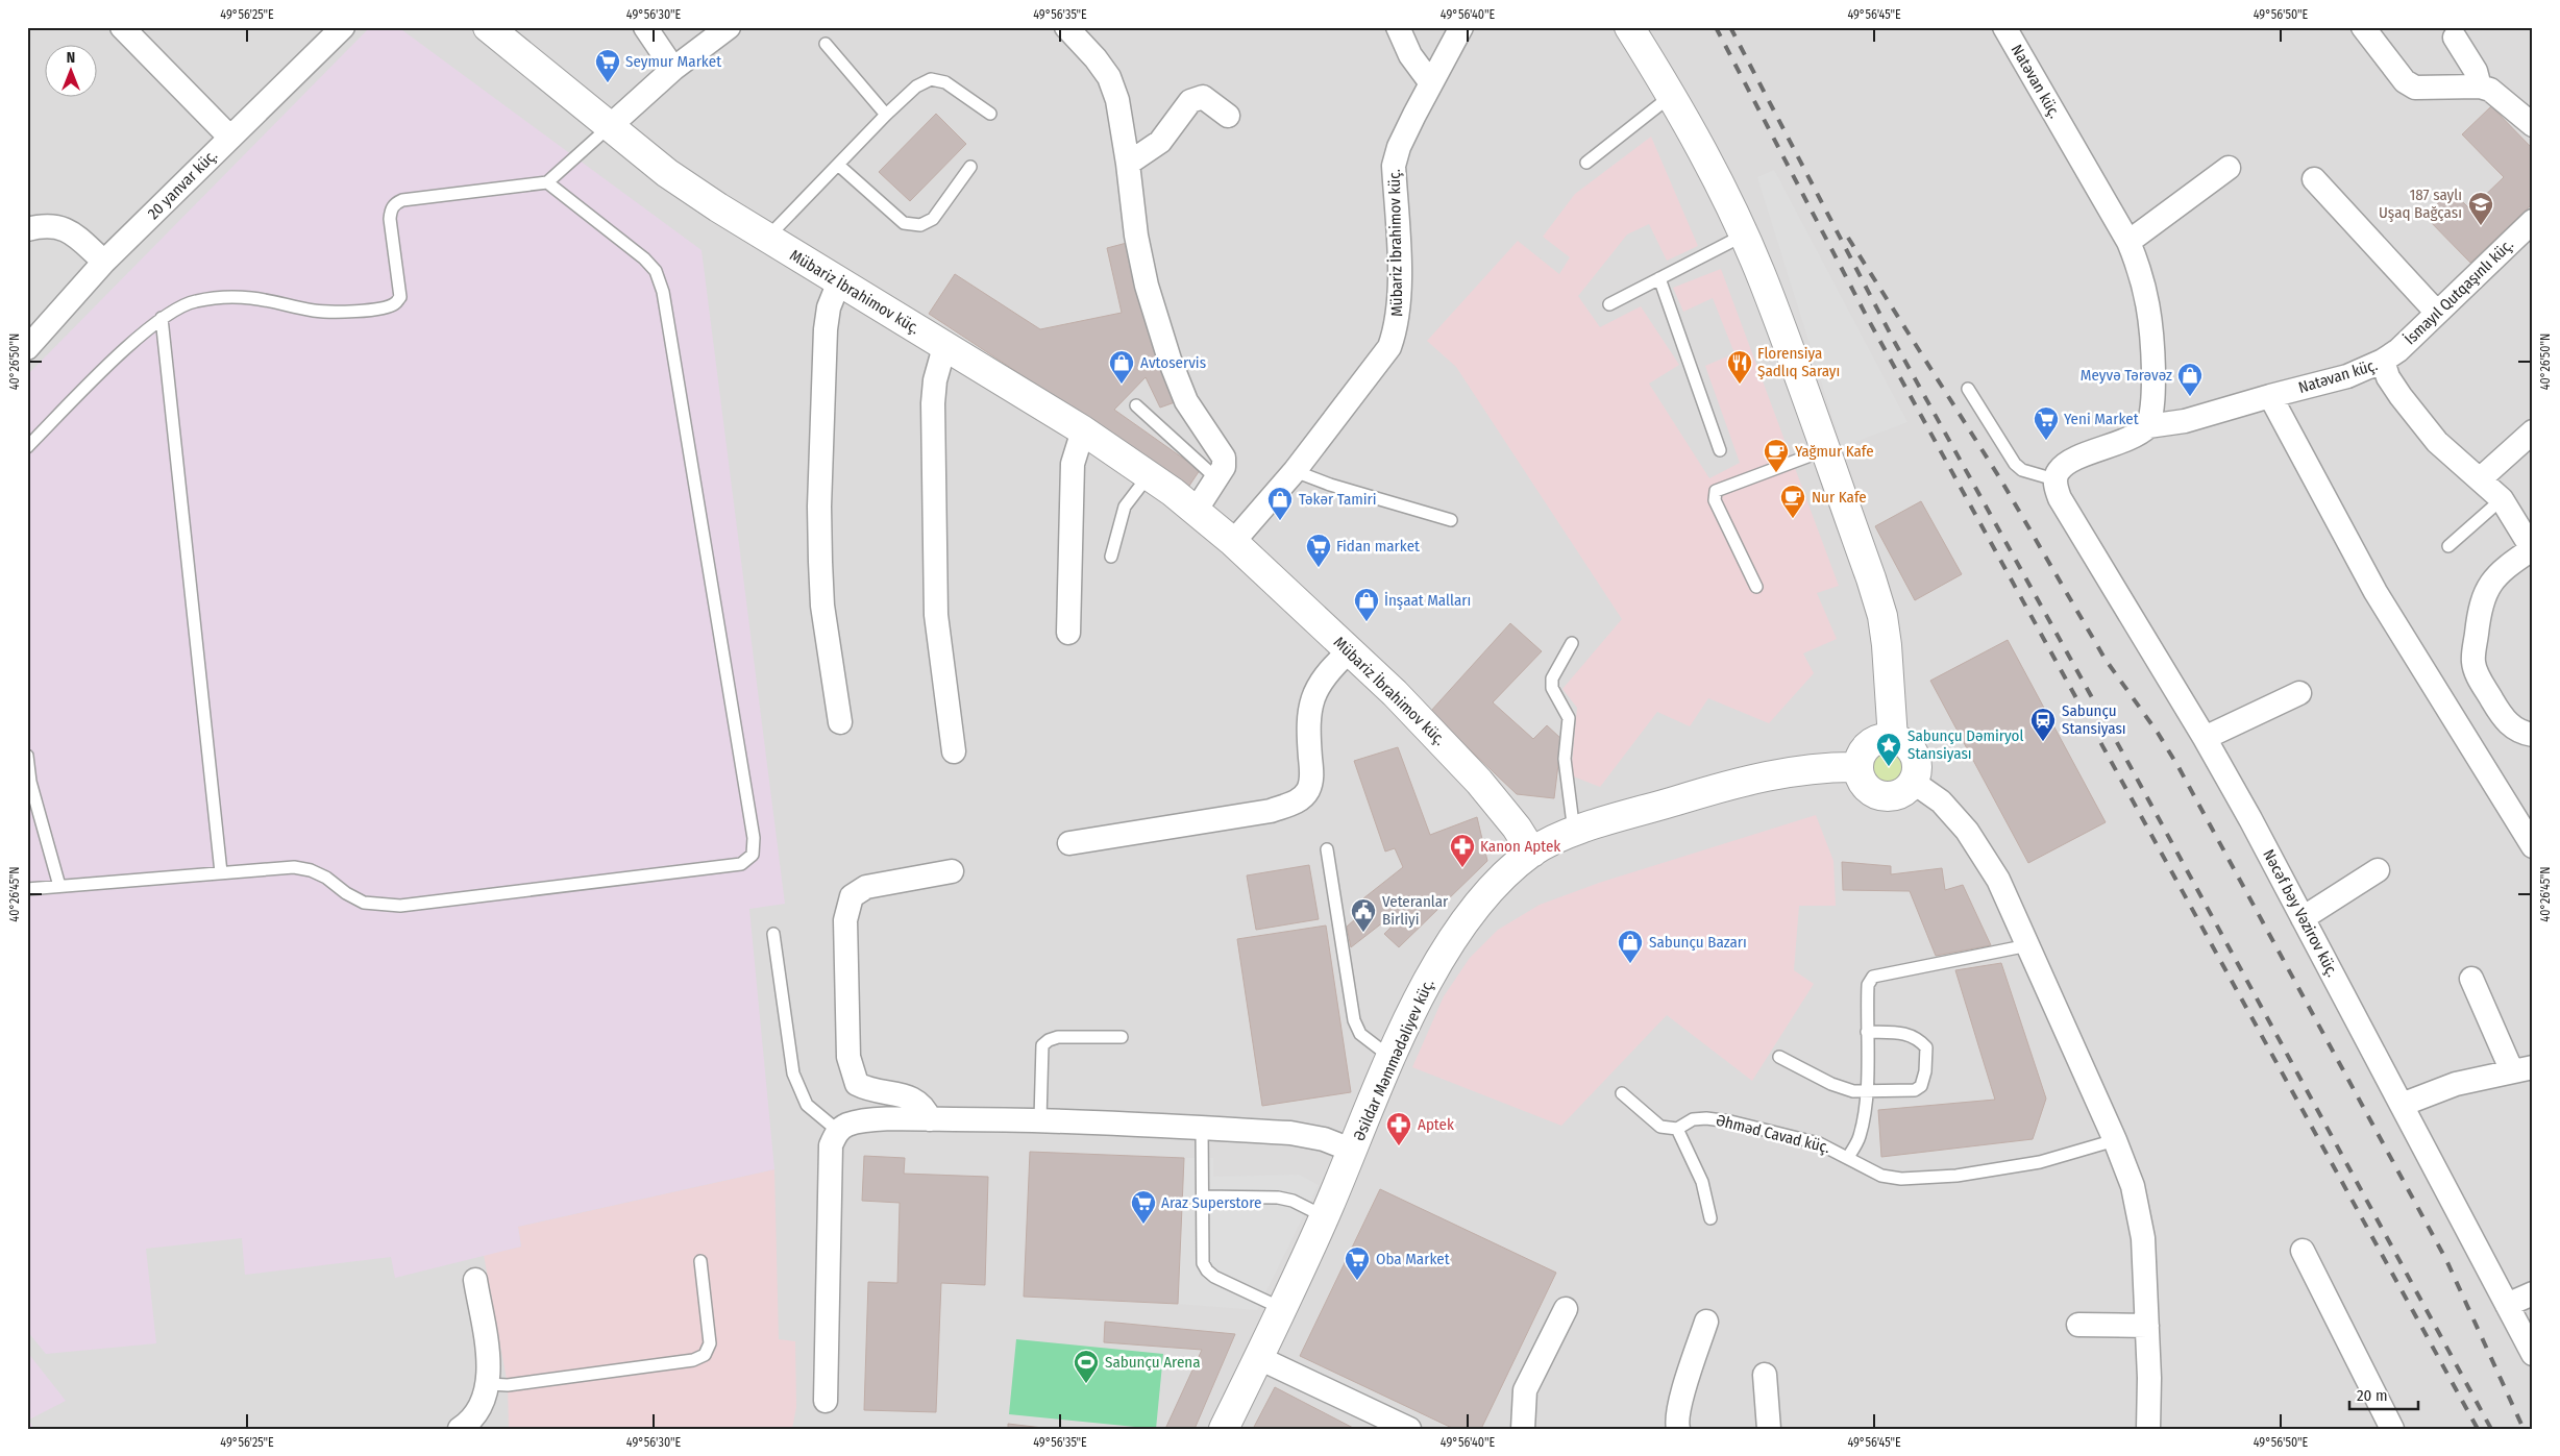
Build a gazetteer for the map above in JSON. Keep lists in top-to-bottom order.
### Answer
{
  "streets": {
    "street": [
      "Natəvan küç.",
      "20 yanvar küç.",
      "Mübariz İbrahimov küç.",
      "İsmayıl Qutqaşınlı küç.",
      "Nəcəf bəy Vəzirov küç.",
      "Əsildar Məmmədəliyev küç."
    ],
    "lane": ["Əhməd Cavad küç."]
  },
  "crossings": [
    ["Natəvan küç.", "İsmayıl Qutqaşınlı küç."],
    ["Natəvan küç.", "Nəcəf bəy Vəzirov küç."],
    ["Mübariz İbrahimov küç.", "Əsildar Məmmədəliyev küç."]
  ],
  "places": {
    "supermarket": [
      "Seymur Market",
      "Yeni Market",
      "Fidan market",
      "Araz Superstore",
      "Oba Market"
    ],
    "school or university": ["187 saylı Uşaq Bağçası"],
    "shop": [
      "Avtoservis",
      "Meyvə Tərəvəz",
      "Təkər Tamiri",
      "İnşaat Malları",
      "Sabunçu Bazarı"
    ],
    "restaurant": ["Florensiya Şadlıq Sarayı"],
    "cafe": ["Yağmur Kafe", "Nur Kafe"],
    "station": ["Sabunçu Stansiyası"],
    "place": ["Sabunçu Dəmiryol Stansiyası"],
    "pharmacy": ["Kanon Aptek", "Aptek"],
    "public building": ["Veteranlar Birliyi"],
    "sports": ["Sabunçu Arena"]
  },
  "scale_bar": "20 m",
  "north": "top",
  "coordinates": [
    "49°56'25\"E",
    "49°56'30\"E",
    "49°56'35\"E",
    "49°56'40\"E",
    "49°56'45\"E",
    "49°56'50\"E",
    "40°26'50\"N",
    "40°26'45\"N"
  ]
}
